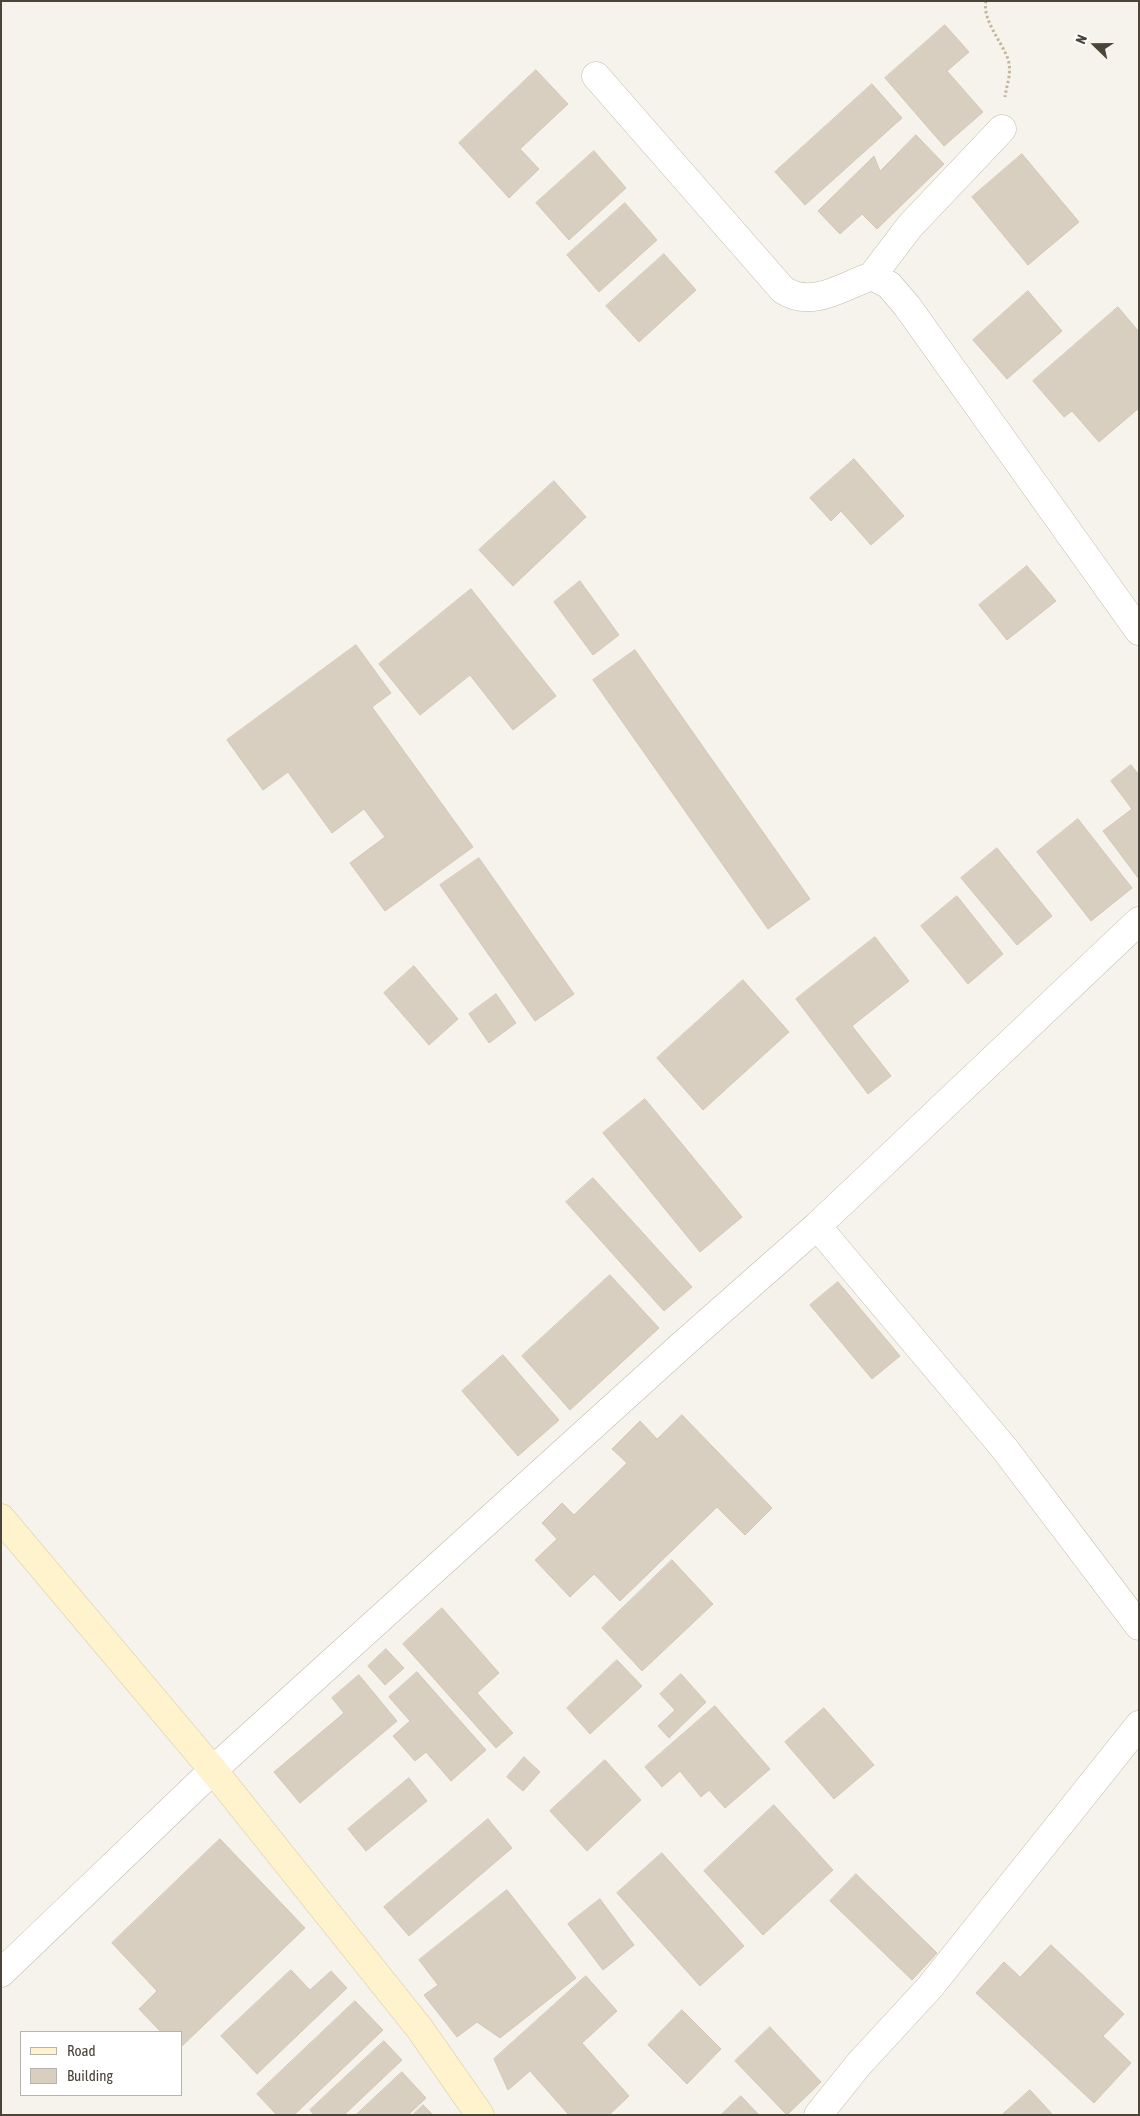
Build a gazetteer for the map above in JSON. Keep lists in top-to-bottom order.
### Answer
{
  "legend": ["Road", "Building"],
  "north": "left"
}
